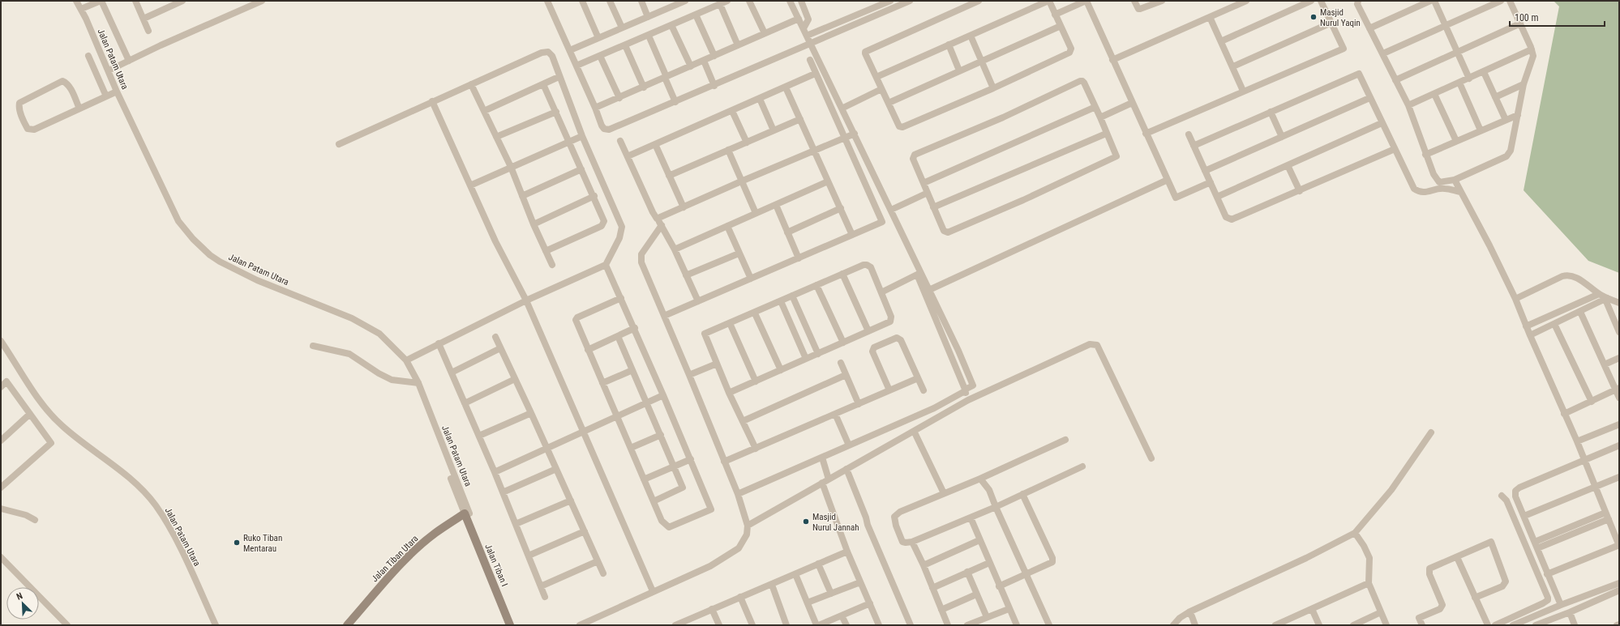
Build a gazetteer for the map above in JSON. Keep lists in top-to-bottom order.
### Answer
{
  "streets": {
    "street": ["Jalan Patam Utara", "Jalan Tiban Utara", "Jalan Tiban I"]
  },
  "crossings": [
    ["Jalan Patam Utara", "Jalan Tiban Utara"],
    ["Jalan Patam Utara", "Jalan Tiban I"],
    ["Jalan Tiban Utara", "Jalan Tiban I"]
  ],
  "places": ["Masjid Nurul Yaqin", "Masjid Nurul Jannah", "Ruko Tiban Mentarau"],
  "scale_bar": "100 m",
  "north": "top left"
}
